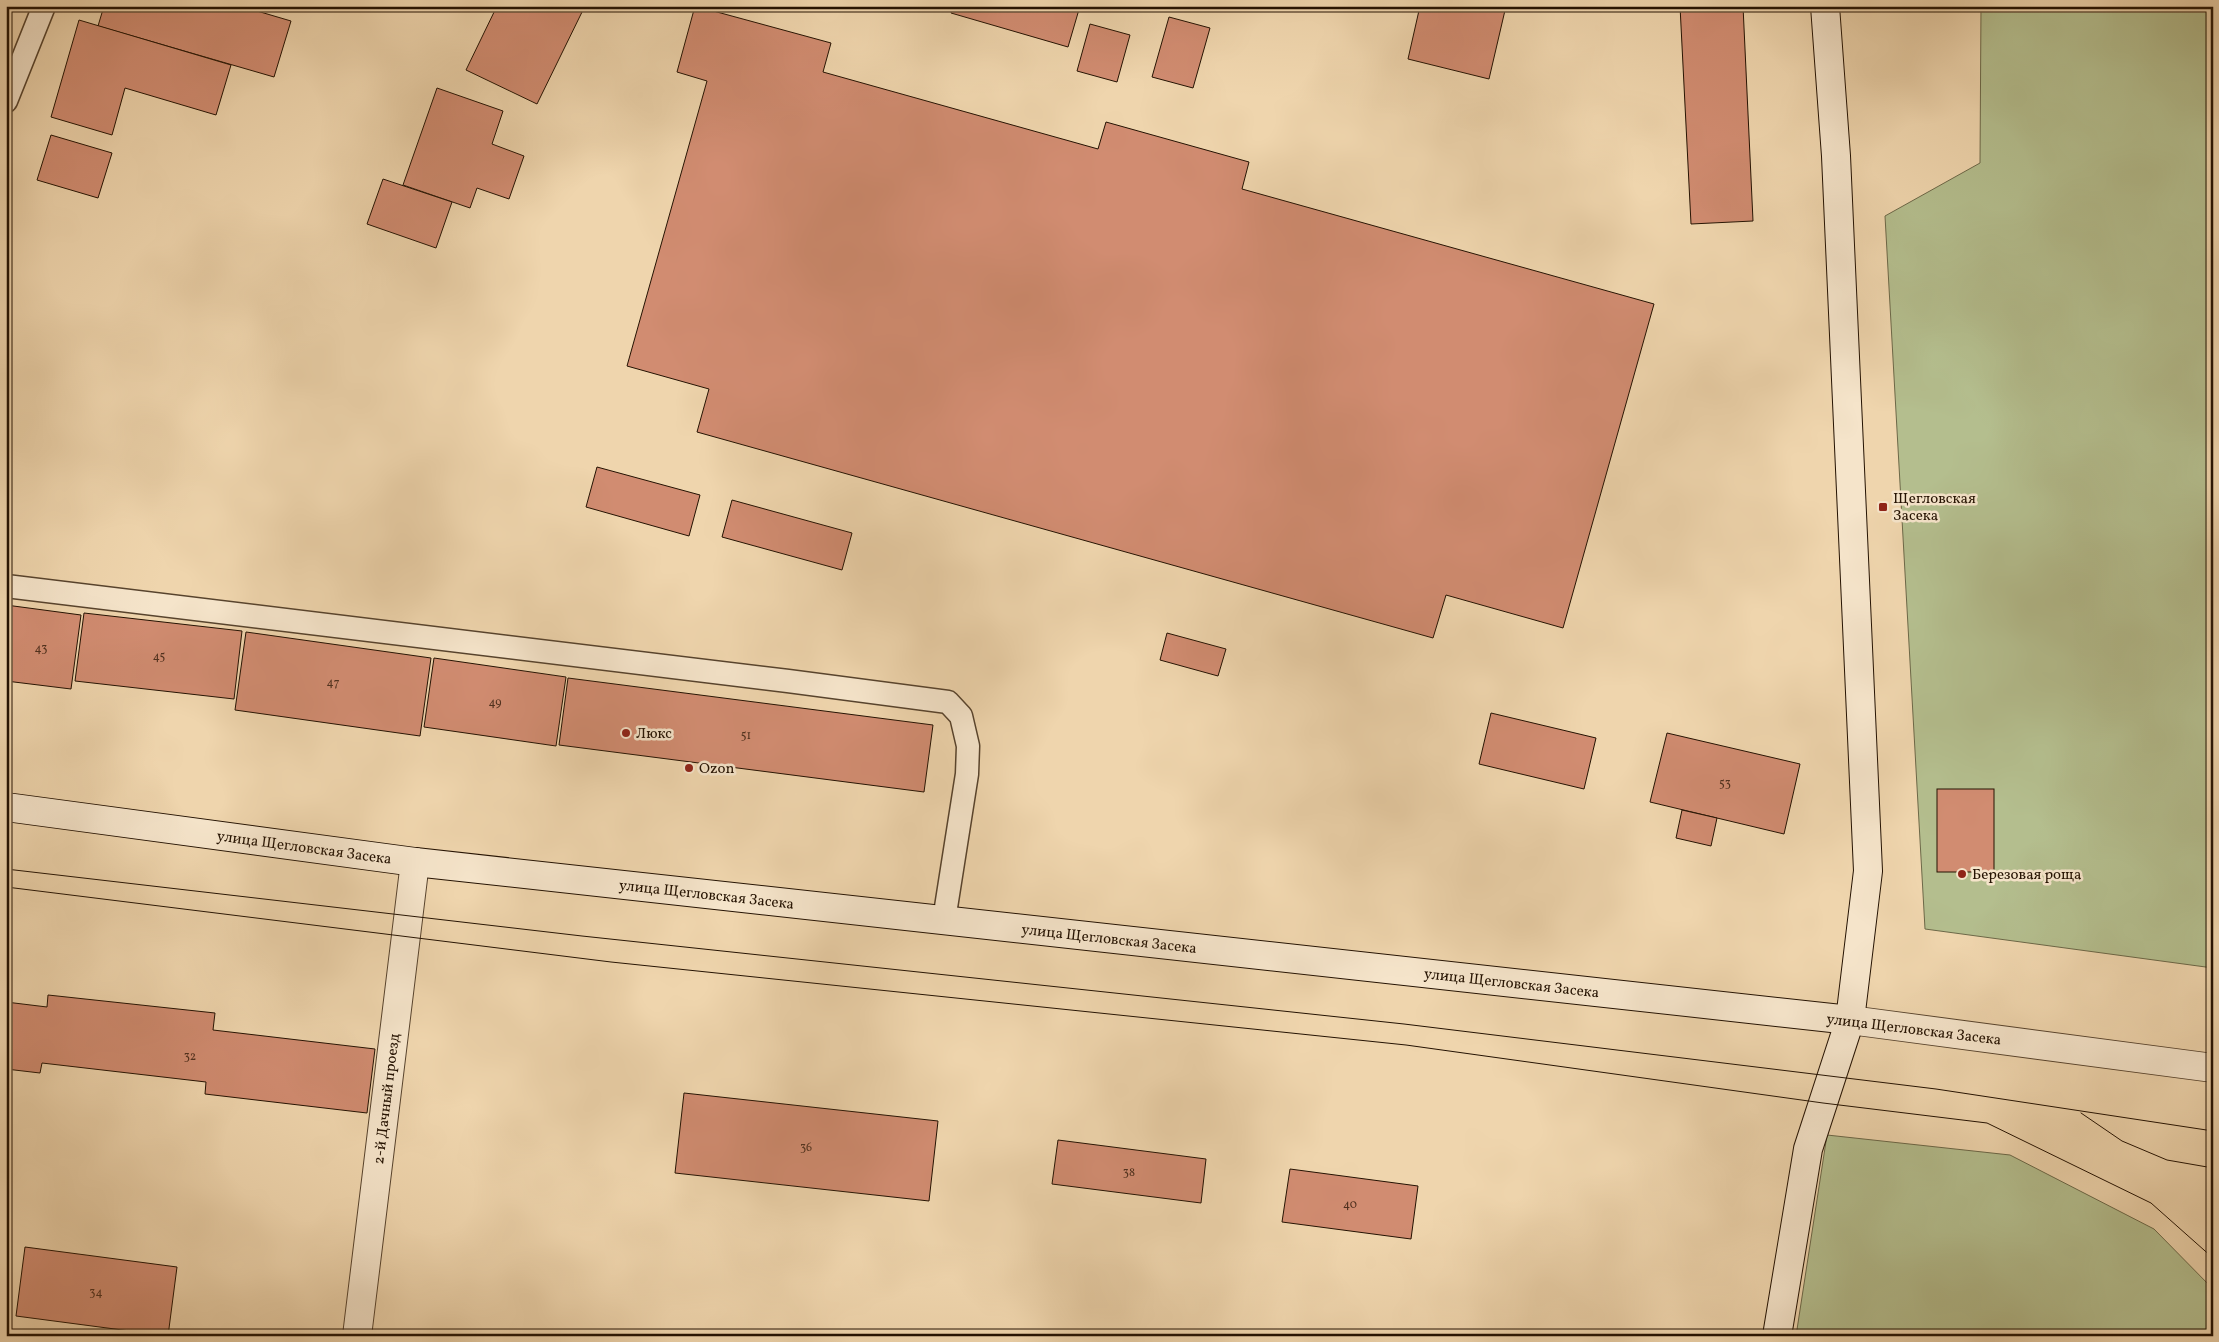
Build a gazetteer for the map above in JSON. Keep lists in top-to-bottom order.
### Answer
{
  "streets": {
    "street": ["улица Щегловская Засека", "2-й Дачный проезд"]
  },
  "crossings": [
    ["улица Щегловская Засека", "2-й Дачный проезд"]
  ],
  "places": {
    "transit": ["Щегловская Засека"],
    "other": ["Люкс", "Ozon", "Березовая роща"]
  },
  "house_numbers": [
    "43",
    "45",
    "47",
    "49",
    "51",
    "53",
    "32",
    "36",
    "38",
    "40",
    "34"
  ]
}
